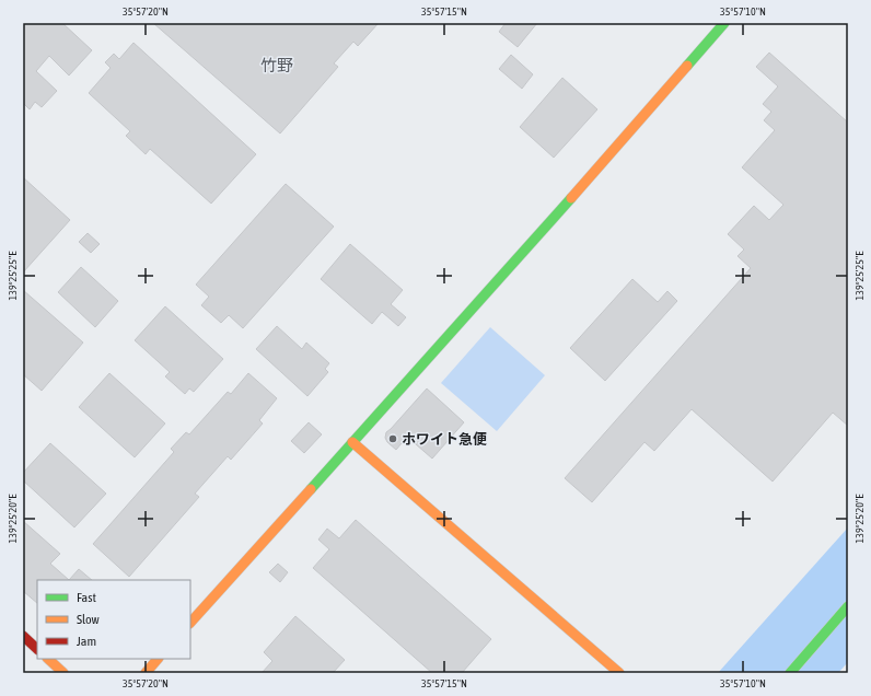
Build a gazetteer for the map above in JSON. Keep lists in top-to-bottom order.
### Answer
{
  "districts": ["竹野"],
  "places": ["ホワイト急便"],
  "legend": ["Fast", "Slow", "Jam"],
  "coordinates": [
    "35°57'20\"N",
    "35°57'15\"N",
    "35°57'10\"N",
    "139°25'25\"E",
    "139°25'20\"E"
  ]
}
